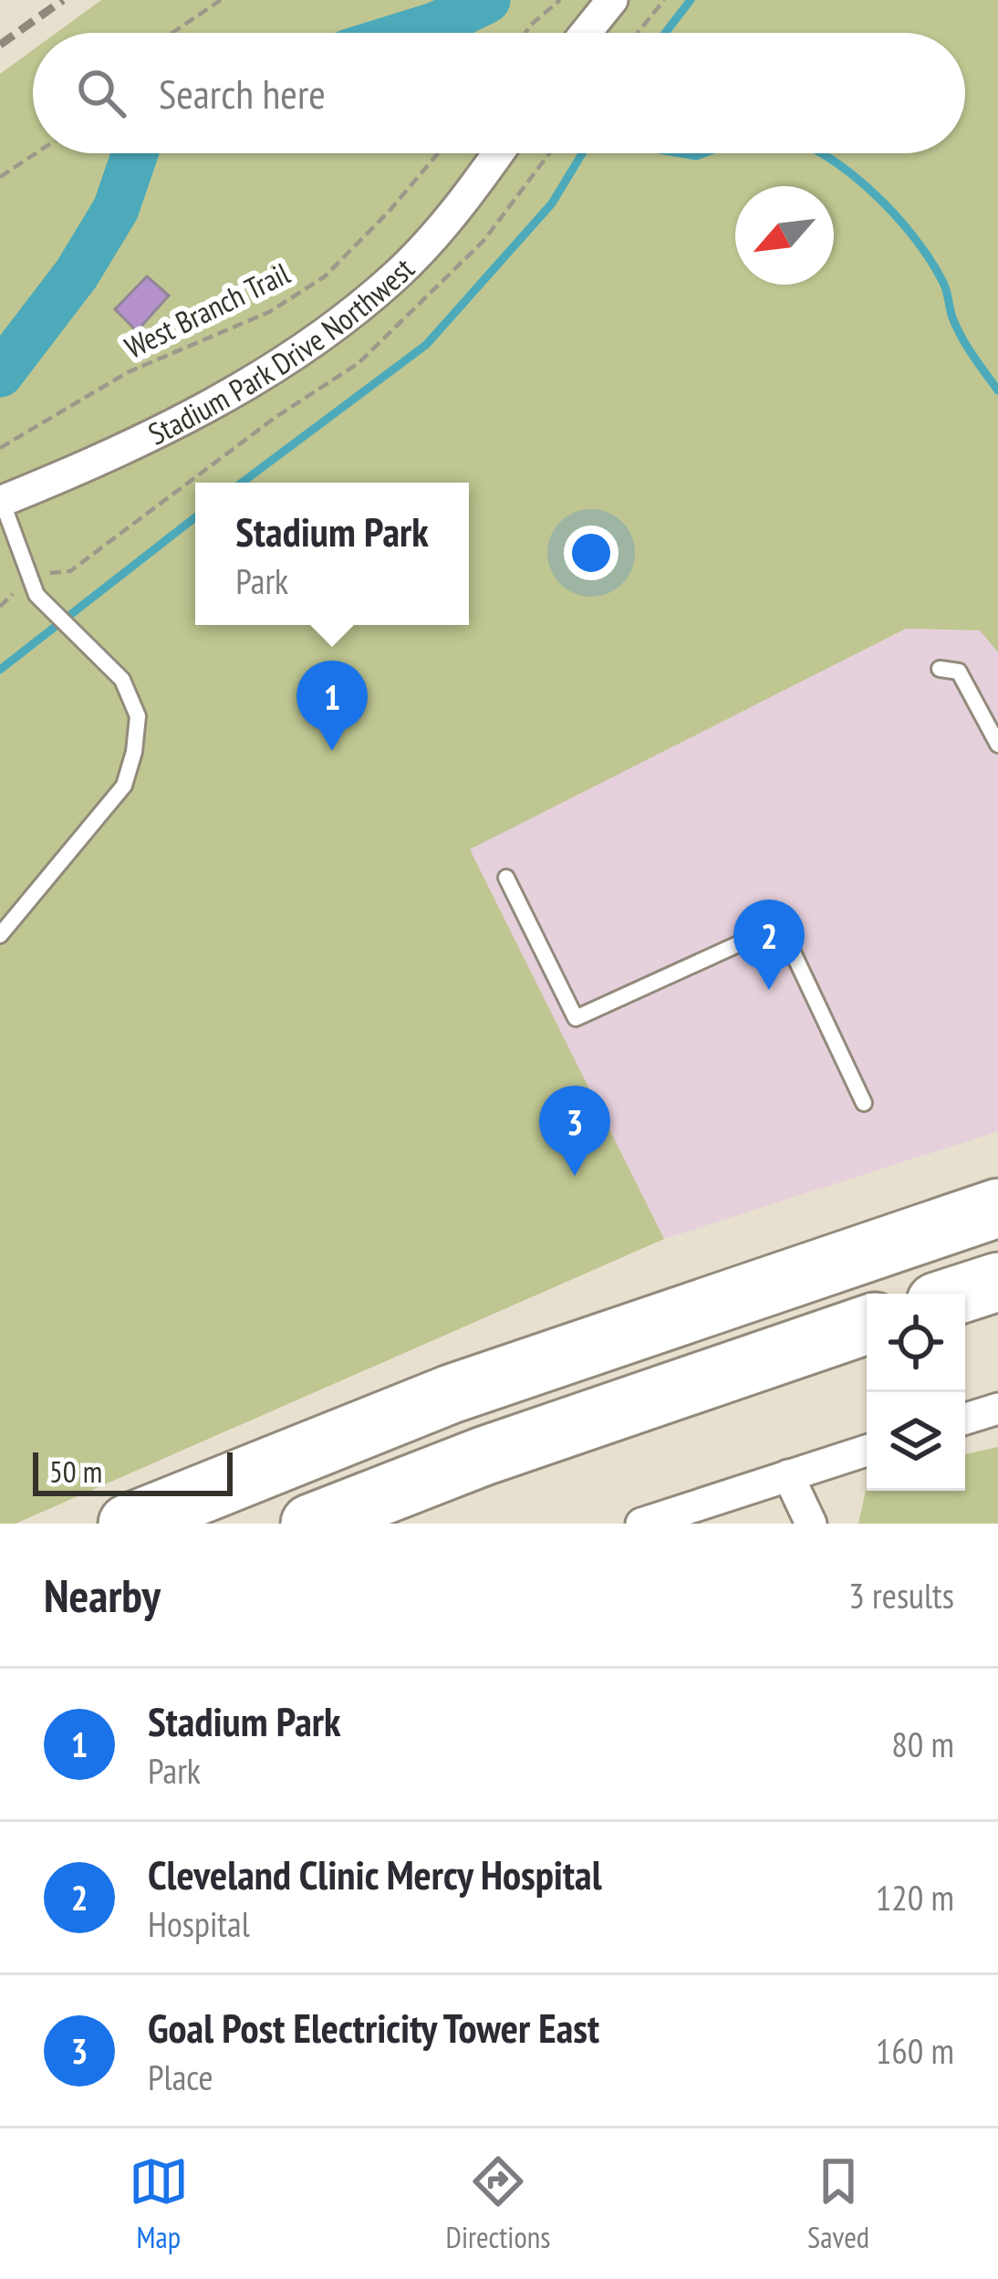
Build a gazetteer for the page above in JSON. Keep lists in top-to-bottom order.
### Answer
{
  "streets": {
    "street": ["Stadium Park Drive Northwest"],
    "path": ["West Branch Trail"]
  },
  "scale_bar": "50 m",
  "north": "bottom left",
  "page": {
    "search": "Search here",
    "popup": ["Stadium Park", "Park"],
    "pins": ["1", "2", "3"],
    "scale": "50 m",
    "heading": ["Nearby", "3 results"],
    "list": [
      {
        "mark": "1",
        "name": "Stadium Park",
        "note": "Park",
        "value": "80 m"
      },
      {
        "mark": "2",
        "name": "Cleveland Clinic Mercy Hospital",
        "note": "Hospital",
        "value": "120 m"
      },
      {
        "mark": "3",
        "name": "Goal Post Electricity Tower East",
        "note": "Place",
        "value": "160 m"
      }
    ],
    "nav": ["Map", "Directions", "Saved"]
  }
}
